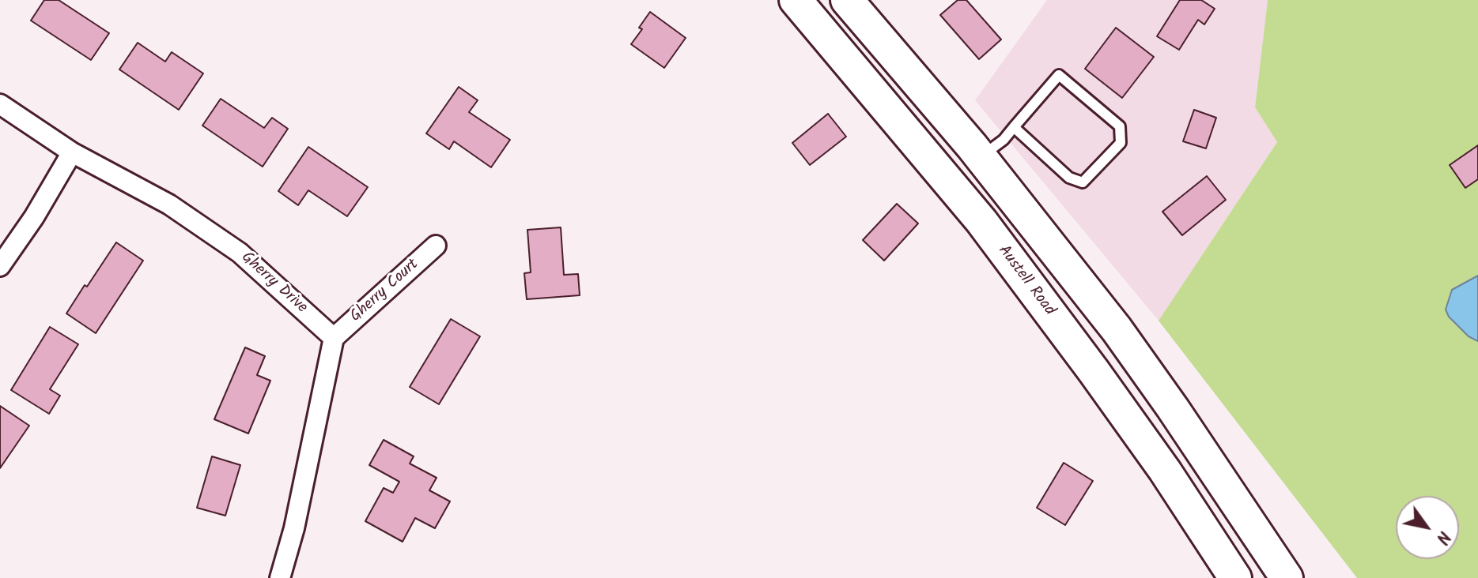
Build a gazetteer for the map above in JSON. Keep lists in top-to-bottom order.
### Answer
{
  "streets": {
    "main road": ["Austell Road"],
    "street": ["Gherry Drive", "Gherry Court"]
  },
  "crossings": [
    ["Gherry Drive", "Gherry Court"]
  ],
  "north": "bottom right"
}
